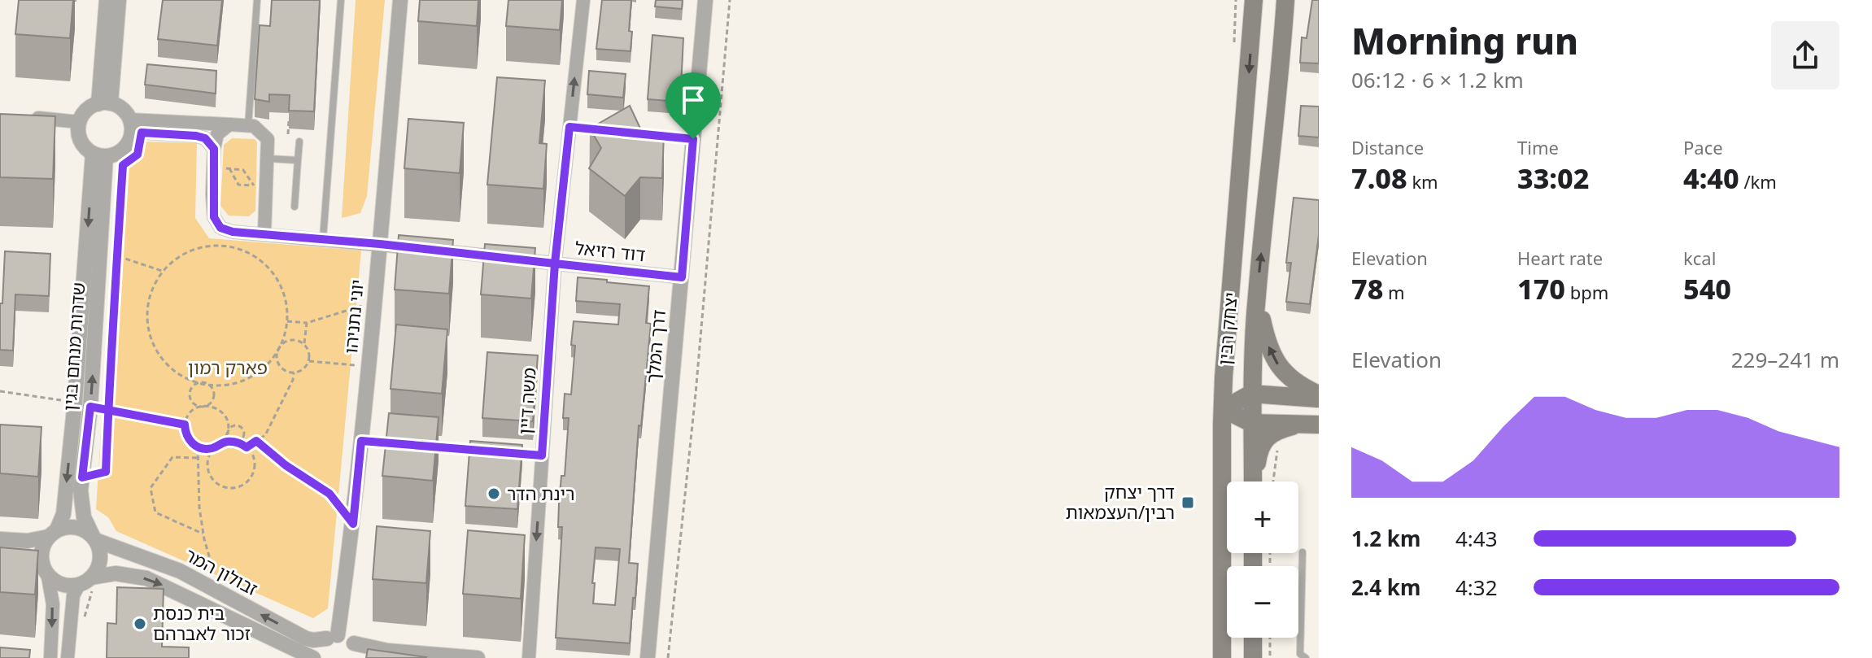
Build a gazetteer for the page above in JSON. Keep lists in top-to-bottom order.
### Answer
{
  "streets": {
    "main road": ["יצחק רבין"],
    "street": [
      "דוד רזיאל",
      "יוני נתניהו",
      "שדרות מנחם בגין",
      "דרך המלך",
      "משה דיין",
      "זבולון המר"
    ]
  },
  "crossings": [
    ["דוד רזיאל", "יוני נתניהו"],
    ["דוד רזיאל", "דרך המלך"],
    ["דוד רזיאל", "משה דיין"],
    ["יוני נתניהו", "זבולון המר"],
    ["שדרות מנחם בגין", "זבולון המר"]
  ],
  "parks": ["פארק רמון"],
  "places": {
    "other": ["רינת הדר", "בית כנסת זכור לאברהם"],
    "transit": ["דרך יצחק רבין/העצמאות"]
  },
  "page": {
    "heading": ["Morning run", "06:12 · 6 × 1.2 km"],
    "stats": [
      ["Distance", "7.08 km"],
      ["Time", "33:02"],
      ["Pace", "4:40 /km"],
      ["Elevation", "78 m"],
      ["Heart rate", "170 bpm"],
      ["kcal", "540"]
    ],
    "chart": ["Elevation", "229–241 m"],
    "map_buttons": ["+", "−"],
    "list": [
      {
        "name": "1.2 km",
        "note": "4:43"
      },
      {
        "name": "2.4 km",
        "note": "4:32"
      }
    ]
  }
}
